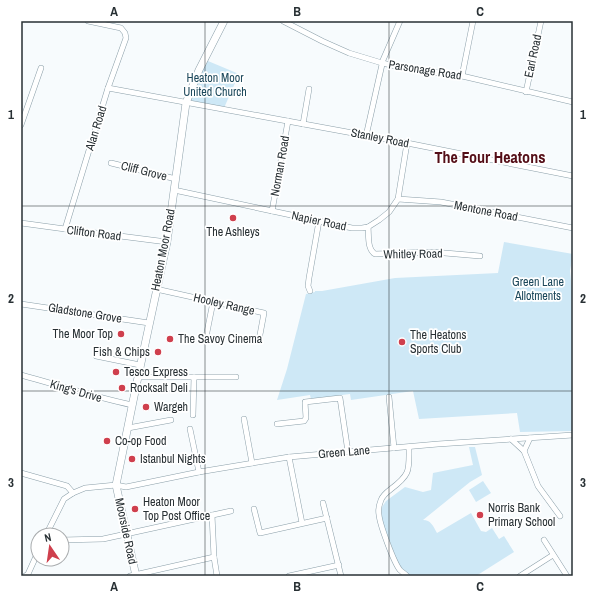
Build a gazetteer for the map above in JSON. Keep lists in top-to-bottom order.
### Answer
{
  "streets": {
    "main road": ["Heaton Moor Road", "Moorside Road"],
    "street": [
      "Earl Road",
      "Parsonage Road",
      "Alan Road",
      "Stanley Road",
      "Norman Road",
      "Cliff Grove",
      "Mentone Road",
      "Napier Road",
      "Clifton Road",
      "Whitley Road",
      "Hooley Range",
      "Gladstone Grove",
      "King's Drive",
      "Green Lane"
    ]
  },
  "crossings": [
    ["Earl Road", "Parsonage Road"],
    ["Alan Road", "Stanley Road"],
    ["Alan Road", "Clifton Road"],
    ["Stanley Road", "Norman Road"],
    ["Stanley Road", "Heaton Moor Road"],
    ["Norman Road", "Napier Road"],
    ["Cliff Grove", "Heaton Moor Road"],
    ["Napier Road", "Heaton Moor Road"],
    ["Napier Road", "Whitley Road"],
    ["Clifton Road", "Heaton Moor Road"],
    ["Heaton Moor Road", "Hooley Range"],
    ["Heaton Moor Road", "Gladstone Grove"],
    ["Heaton Moor Road", "King's Drive"],
    ["Heaton Moor Road", "Green Lane"],
    ["Heaton Moor Road", "Moorside Road"],
    ["Green Lane", "Moorside Road"]
  ],
  "districts": ["The Four Heatons"],
  "parks": ["Heaton Moor United Church", "Green Lane Allotments"],
  "places": [
    "The Ashleys",
    "The Moor Top",
    "The Savoy Cinema",
    "The Heatons Sports Club",
    "Fish & Chips",
    "Tesco Express",
    "Rocksalt Deli",
    "Wargeh",
    "Co-op Food",
    "Istanbul Nights",
    "Heaton Moor Top Post Office",
    "Norris Bank Primary School"
  ],
  "north": "top",
  "grid": {
    "columns": ["A", "B", "C"],
    "rows": ["1", "2", "3"]
  }
}
